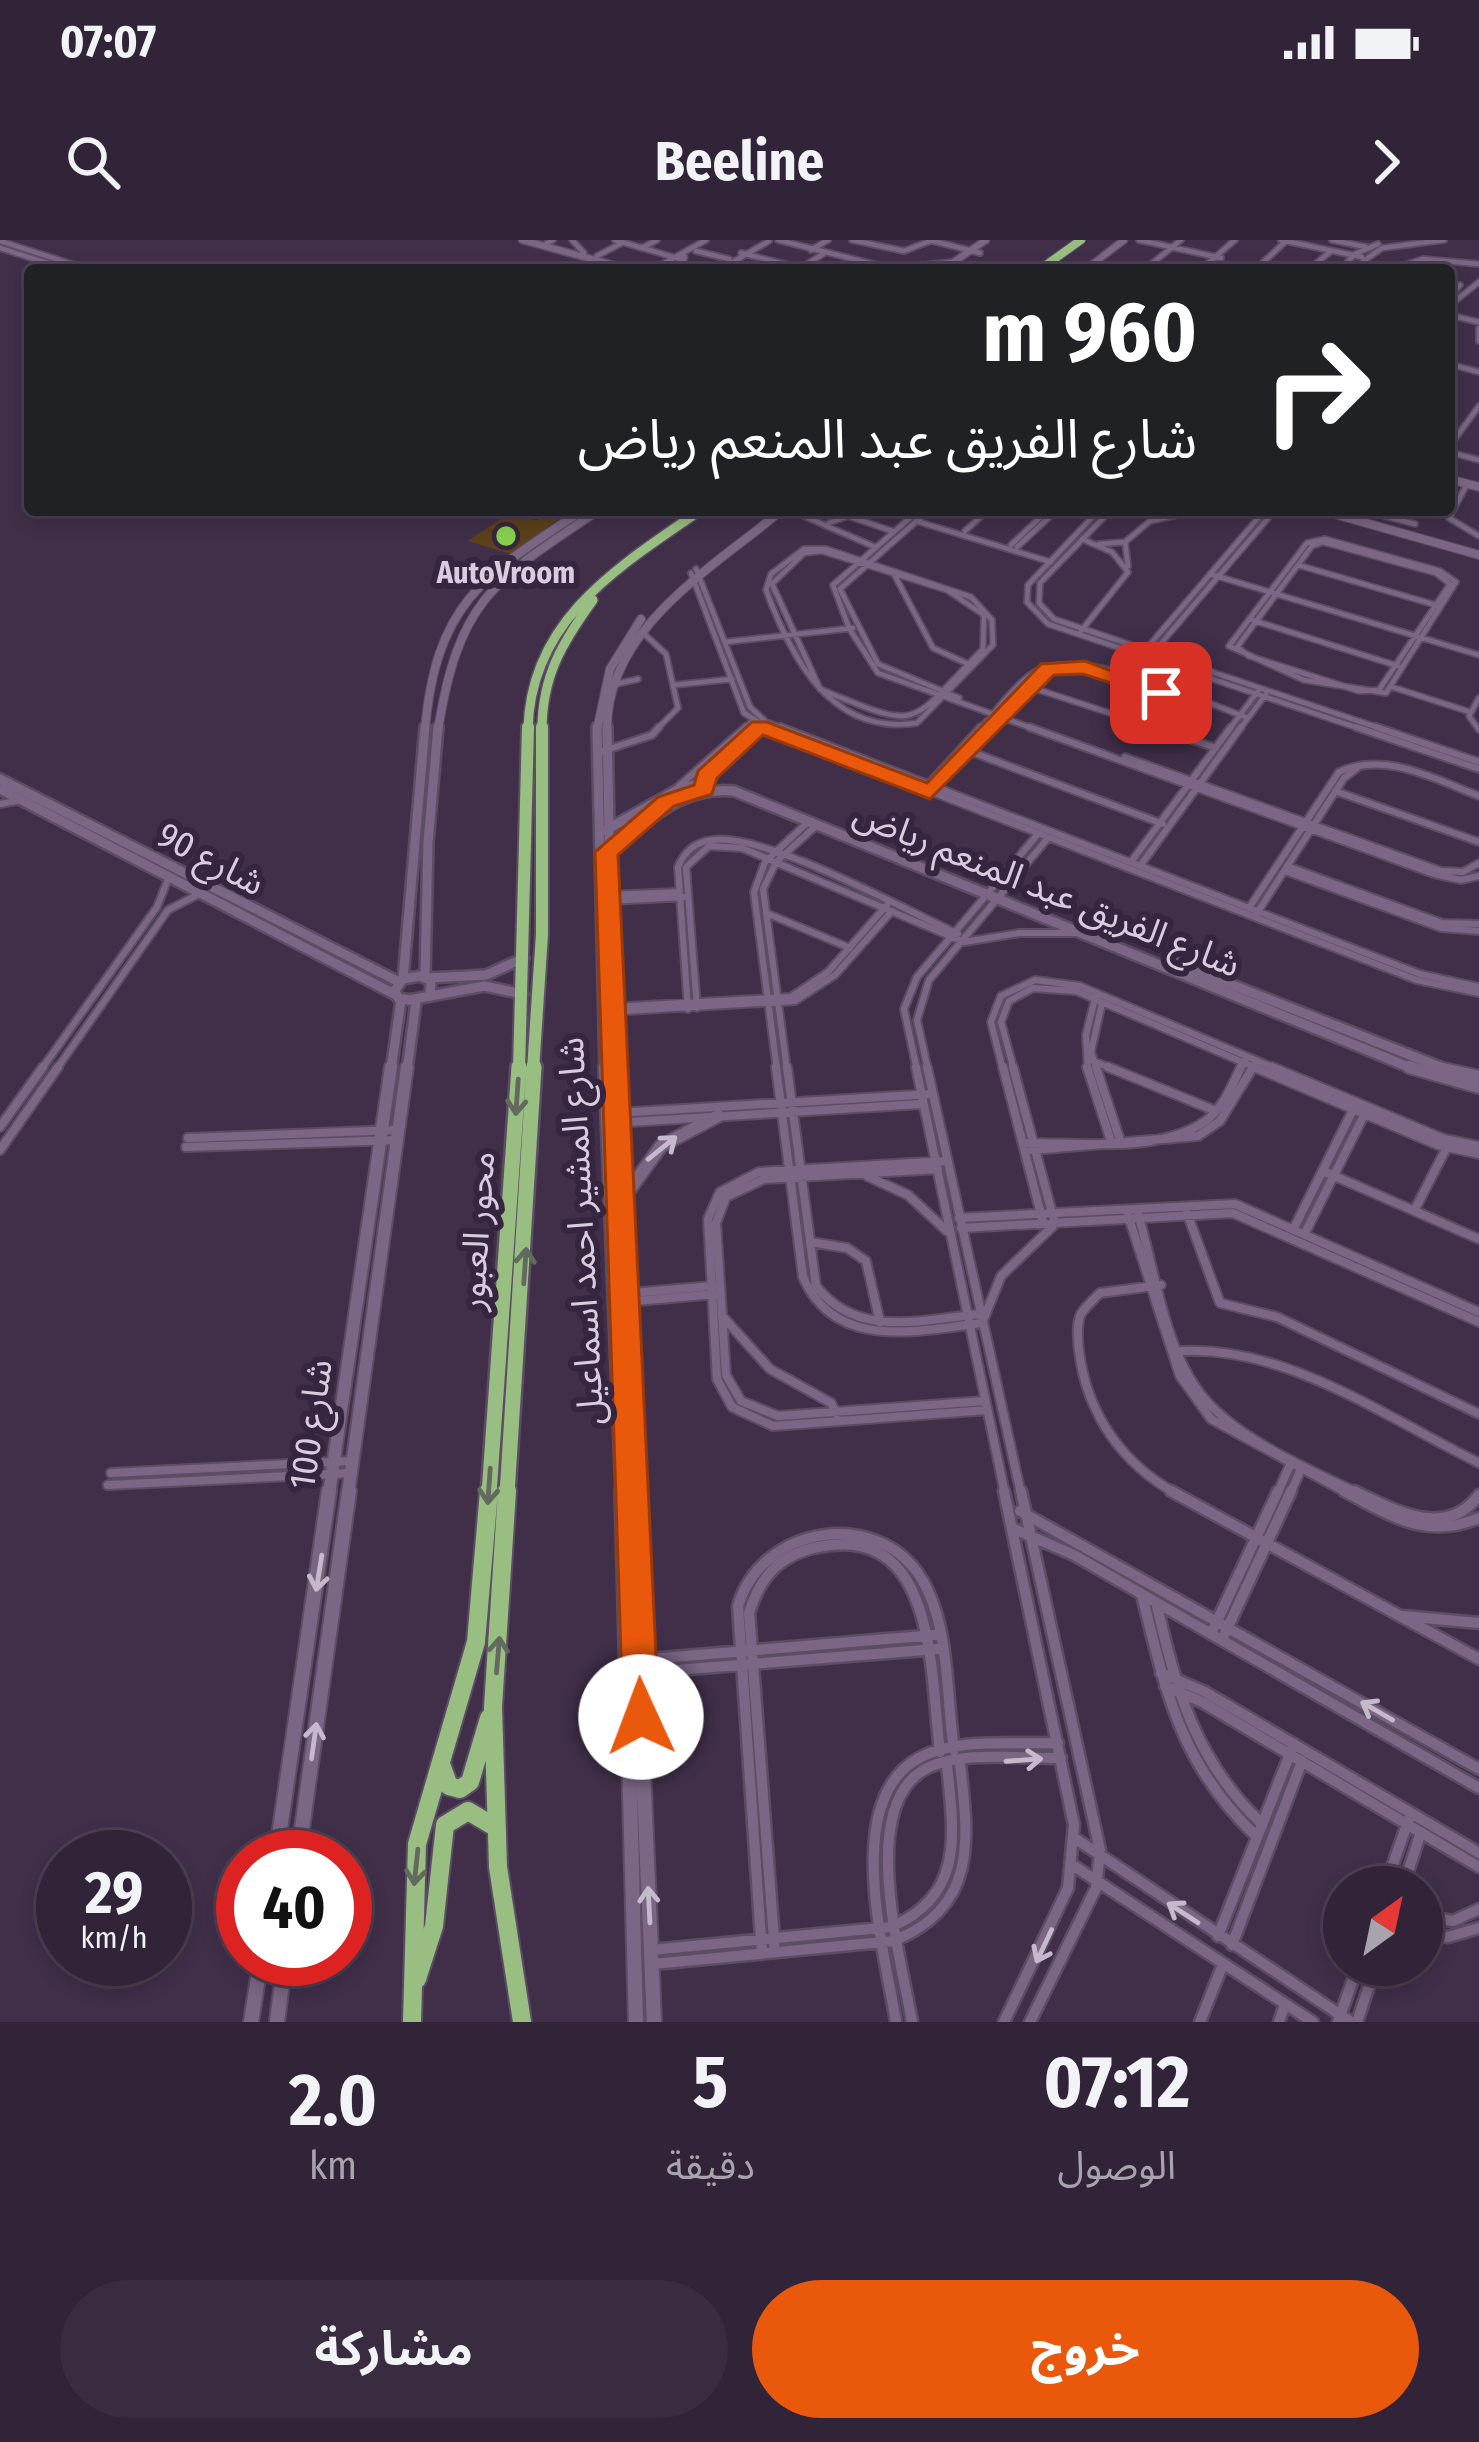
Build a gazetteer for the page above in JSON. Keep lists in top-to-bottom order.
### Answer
{
  "streets": {
    "highway": ["محور العبور"],
    "street": [
      "شارع 90",
      "شارع الفريق عبد المنعم رياض",
      "شارع المشير احمد اسماعيل",
      "شارع 100"
    ]
  },
  "crossings": [
    ["شارع 90", "شارع 100"],
    ["شارع الفريق عبد المنعم رياض", "شارع المشير احمد اسماعيل"]
  ],
  "places": ["AutoVroom"],
  "north": "top right",
  "page": {
    "status": "07:07",
    "header": "Beeline",
    "turn": ["960 m", "شارع الفريق عبد المنعم رياض"],
    "speed": "29 km/h",
    "limit": "40",
    "eta": [
      "07:12",
      "الوصول",
      "5",
      "دقيقة",
      "2.0",
      "km"
    ],
    "buttons": ["خروج", "مشاركة"]
  }
}
